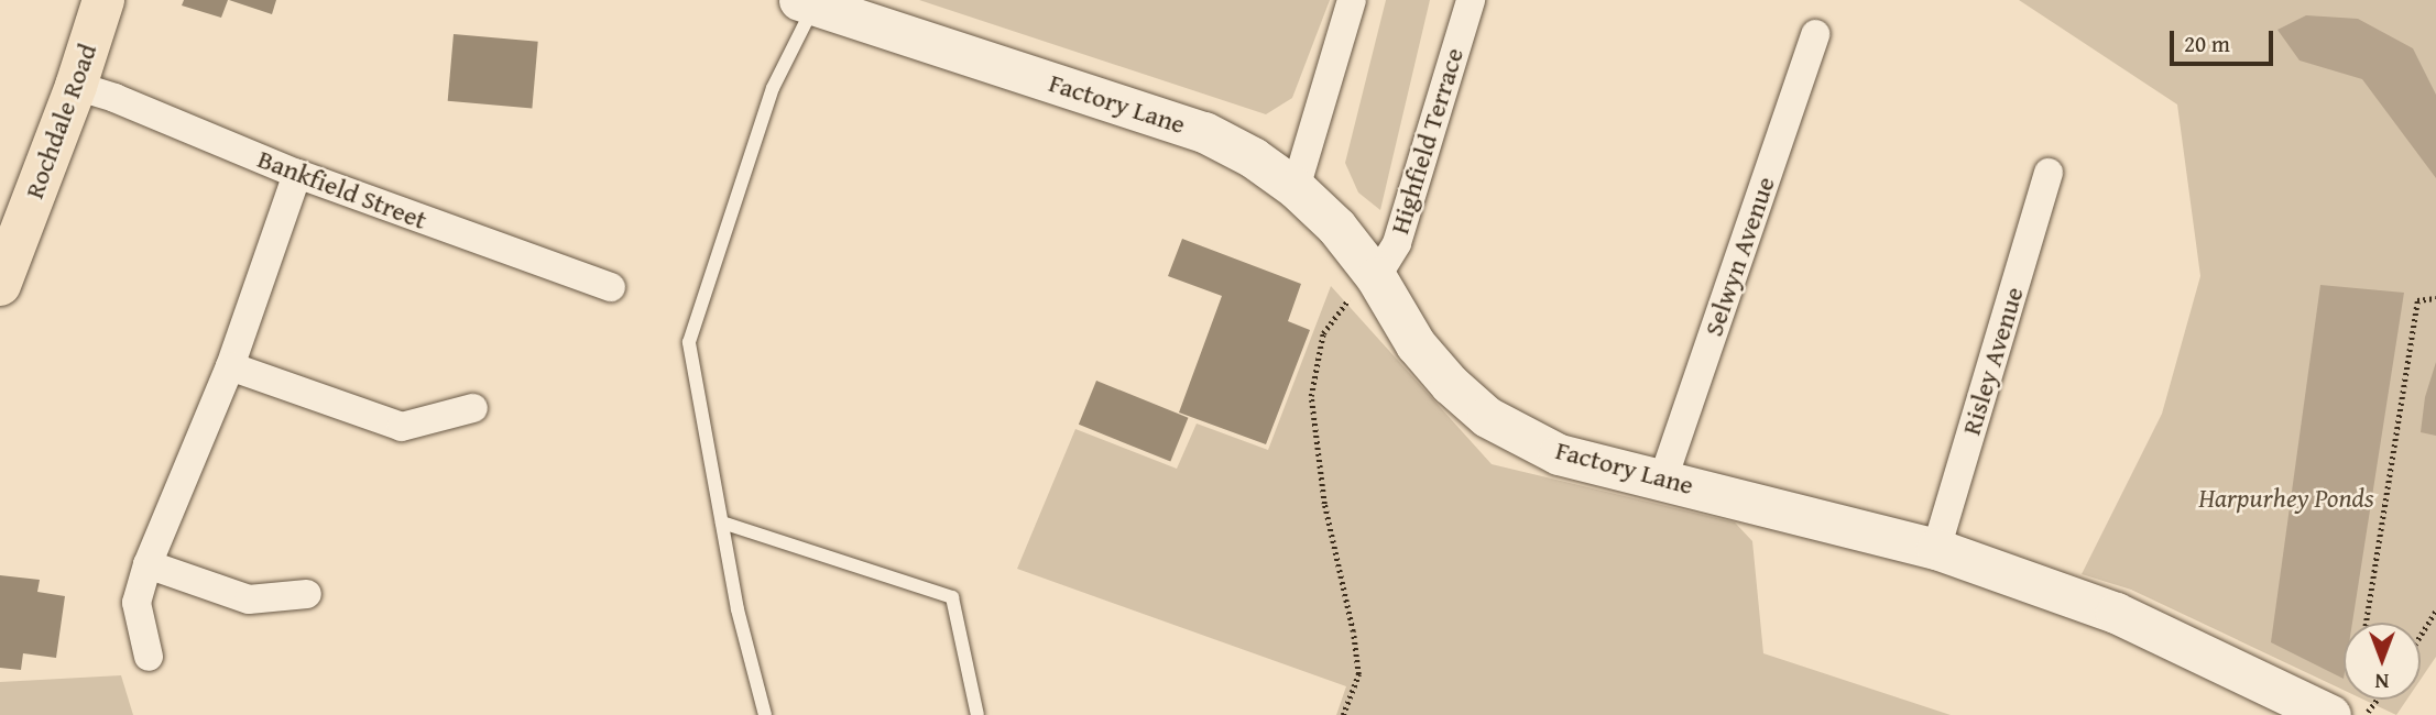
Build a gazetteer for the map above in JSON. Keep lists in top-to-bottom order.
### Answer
{
  "streets": {
    "main road": ["Rochdale Road"],
    "street": [
      "Factory Lane",
      "Highfield Terrace",
      "Bankfield Street",
      "Selwyn Avenue",
      "Risley Avenue"
    ]
  },
  "crossings": [
    ["Factory Lane", "Highfield Terrace"],
    ["Factory Lane", "Selwyn Avenue"],
    ["Factory Lane", "Risley Avenue"],
    ["Rochdale Road", "Bankfield Street"]
  ],
  "parks": ["Harpurhey Ponds"],
  "scale_bar": "20 m",
  "north": "bottom"
}
